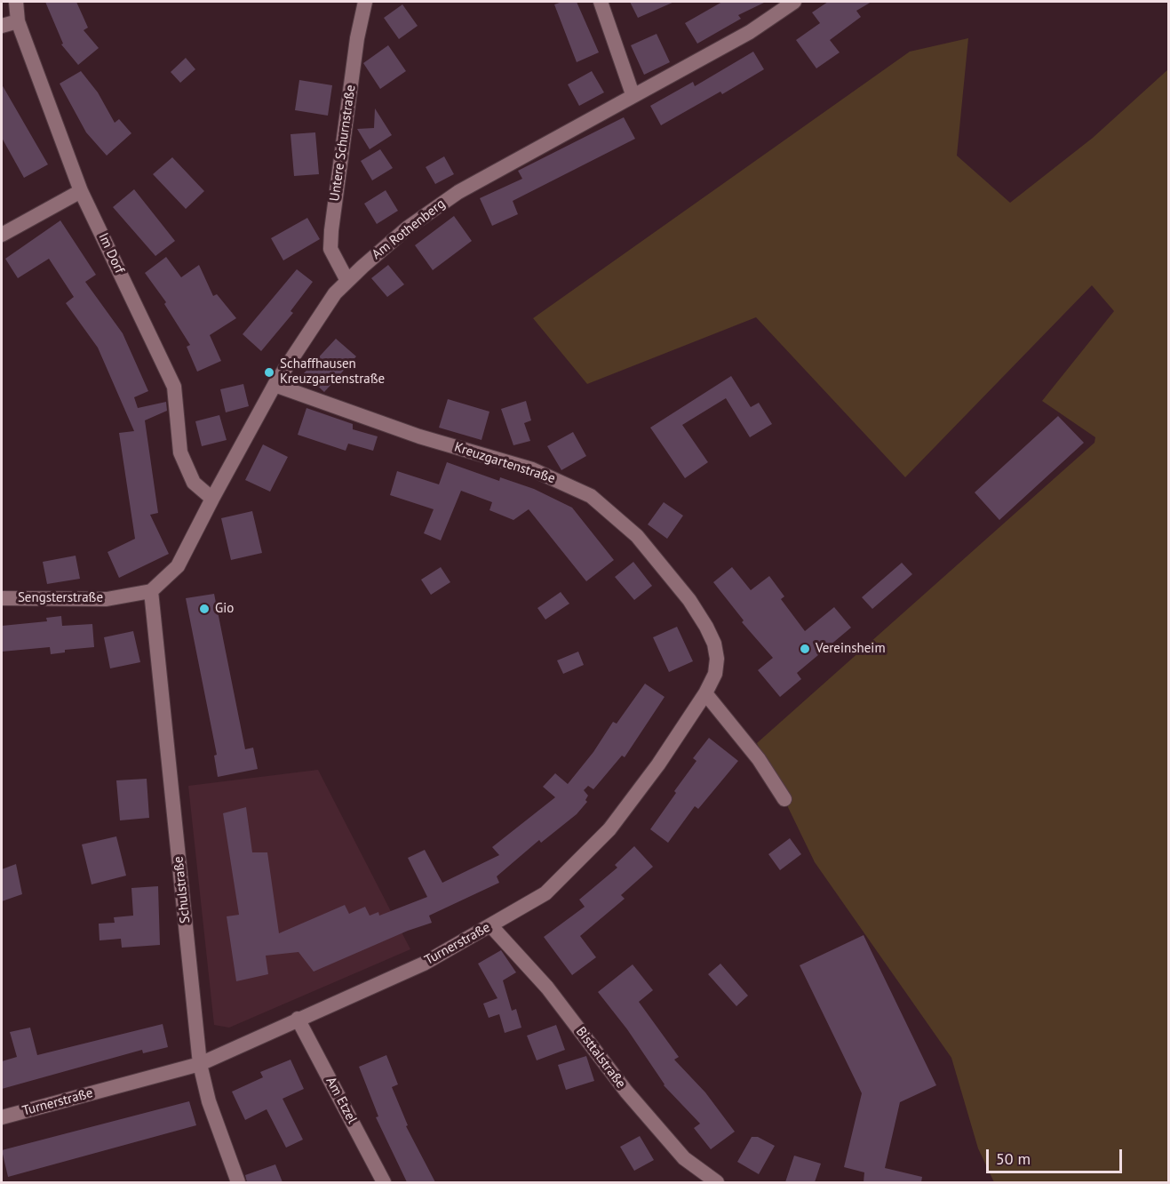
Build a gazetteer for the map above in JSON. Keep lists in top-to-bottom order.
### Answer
{
  "streets": {
    "street": [
      "Untere Schurnstraße",
      "Am Rothenberg",
      "Im Dorf",
      "Kreuzgartenstraße",
      "Sengsterstraße",
      "Schulstraße",
      "Turnerstraße",
      "Bisttalstraße",
      "Am Etzel"
    ]
  },
  "crossings": [
    ["Untere Schurnstraße", "Am Rothenberg"],
    ["Am Rothenberg", "Im Dorf"],
    ["Am Rothenberg", "Kreuzgartenstraße"],
    ["Am Rothenberg", "Sengsterstraße"],
    ["Am Rothenberg", "Schulstraße"],
    ["Kreuzgartenstraße", "Turnerstraße"],
    ["Sengsterstraße", "Schulstraße"],
    ["Schulstraße", "Turnerstraße"],
    ["Turnerstraße", "Bisttalstraße"],
    ["Turnerstraße", "Am Etzel"]
  ],
  "places": ["Schaffhausen Kreuzgartenstraße", "Gio", "Vereinsheim"],
  "scale_bar": "50 m"
}
